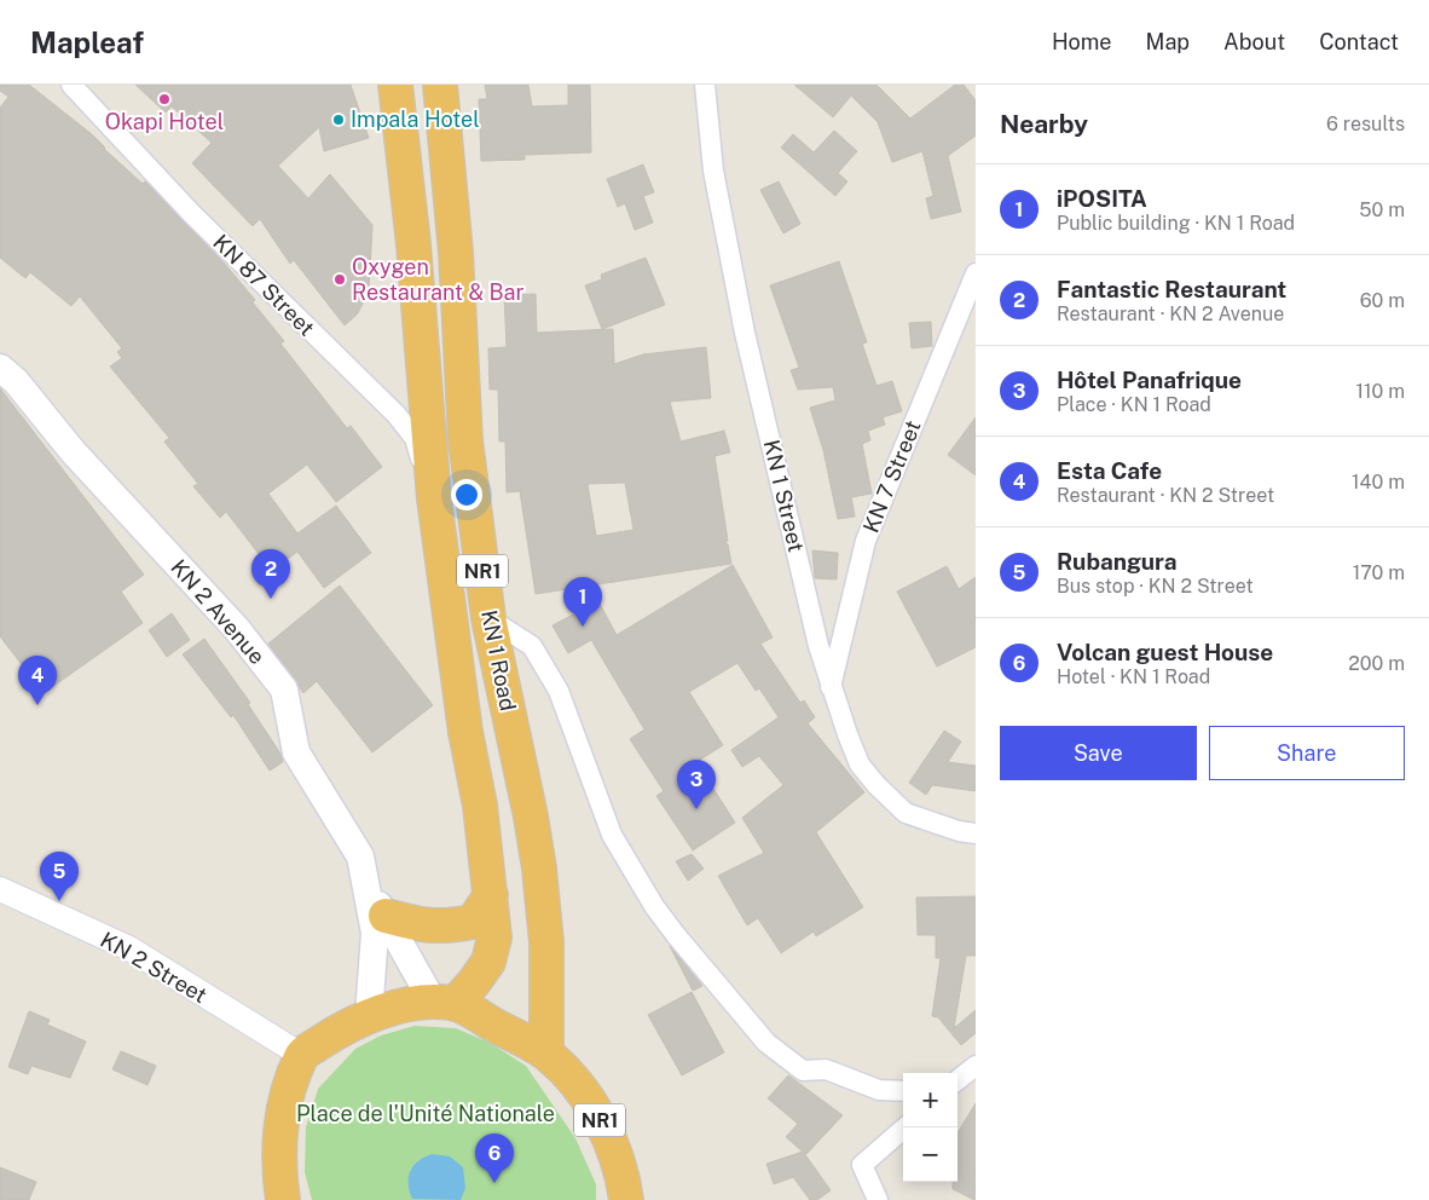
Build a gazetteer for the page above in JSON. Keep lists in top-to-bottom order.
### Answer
{
  "streets": {
    "highway": ["NR1", "KN 1 Road"],
    "main road": ["KN 2 Avenue"],
    "street": [
      "KN 87 Street",
      "KN 7 Street",
      "KN 1 Street",
      "KN 2 Street"
    ]
  },
  "crossings": [
    ["KN 87 Street", "KN 1 Road"],
    ["KN 7 Street", "KN 1 Street"],
    ["NR1", "KN 2 Avenue"],
    ["NR1", "KN 1 Road"],
    ["KN 2 Avenue", "KN 1 Road"]
  ],
  "parks": ["Place de l'Unité Nationale"],
  "places": ["Okapi Hotel", "Impala Hotel", "Oxygen Restaurant & Bar"],
  "page": {
    "header": "Mapleaf",
    "nav": [
      "Home",
      "Map",
      "About",
      "Contact"
    ],
    "heading": ["Nearby", "6 results"],
    "list": [
      {
        "mark": "1",
        "name": "iPOSITA",
        "note": "Public building · KN 1 Road",
        "value": "50 m"
      },
      {
        "mark": "2",
        "name": "Fantastic Restaurant",
        "note": "Restaurant · KN 2 Avenue",
        "value": "60 m"
      },
      {
        "mark": "3",
        "name": "Hôtel Panafrique",
        "note": "Place · KN 1 Road",
        "value": "110 m"
      },
      {
        "mark": "4",
        "name": "Esta Cafe",
        "note": "Restaurant · KN 2 Street",
        "value": "140 m"
      },
      {
        "mark": "5",
        "name": "Rubangura",
        "note": "Bus stop · KN 2 Street",
        "value": "170 m"
      },
      {
        "mark": "6",
        "name": "Volcan guest House",
        "note": "Hotel · KN 1 Road",
        "value": "200 m"
      }
    ],
    "pins": [
      "2",
      "1",
      "4",
      "3",
      "5",
      "6"
    ],
    "buttons": ["Save", "Share"],
    "map_buttons": ["+", "−"]
  }
}
